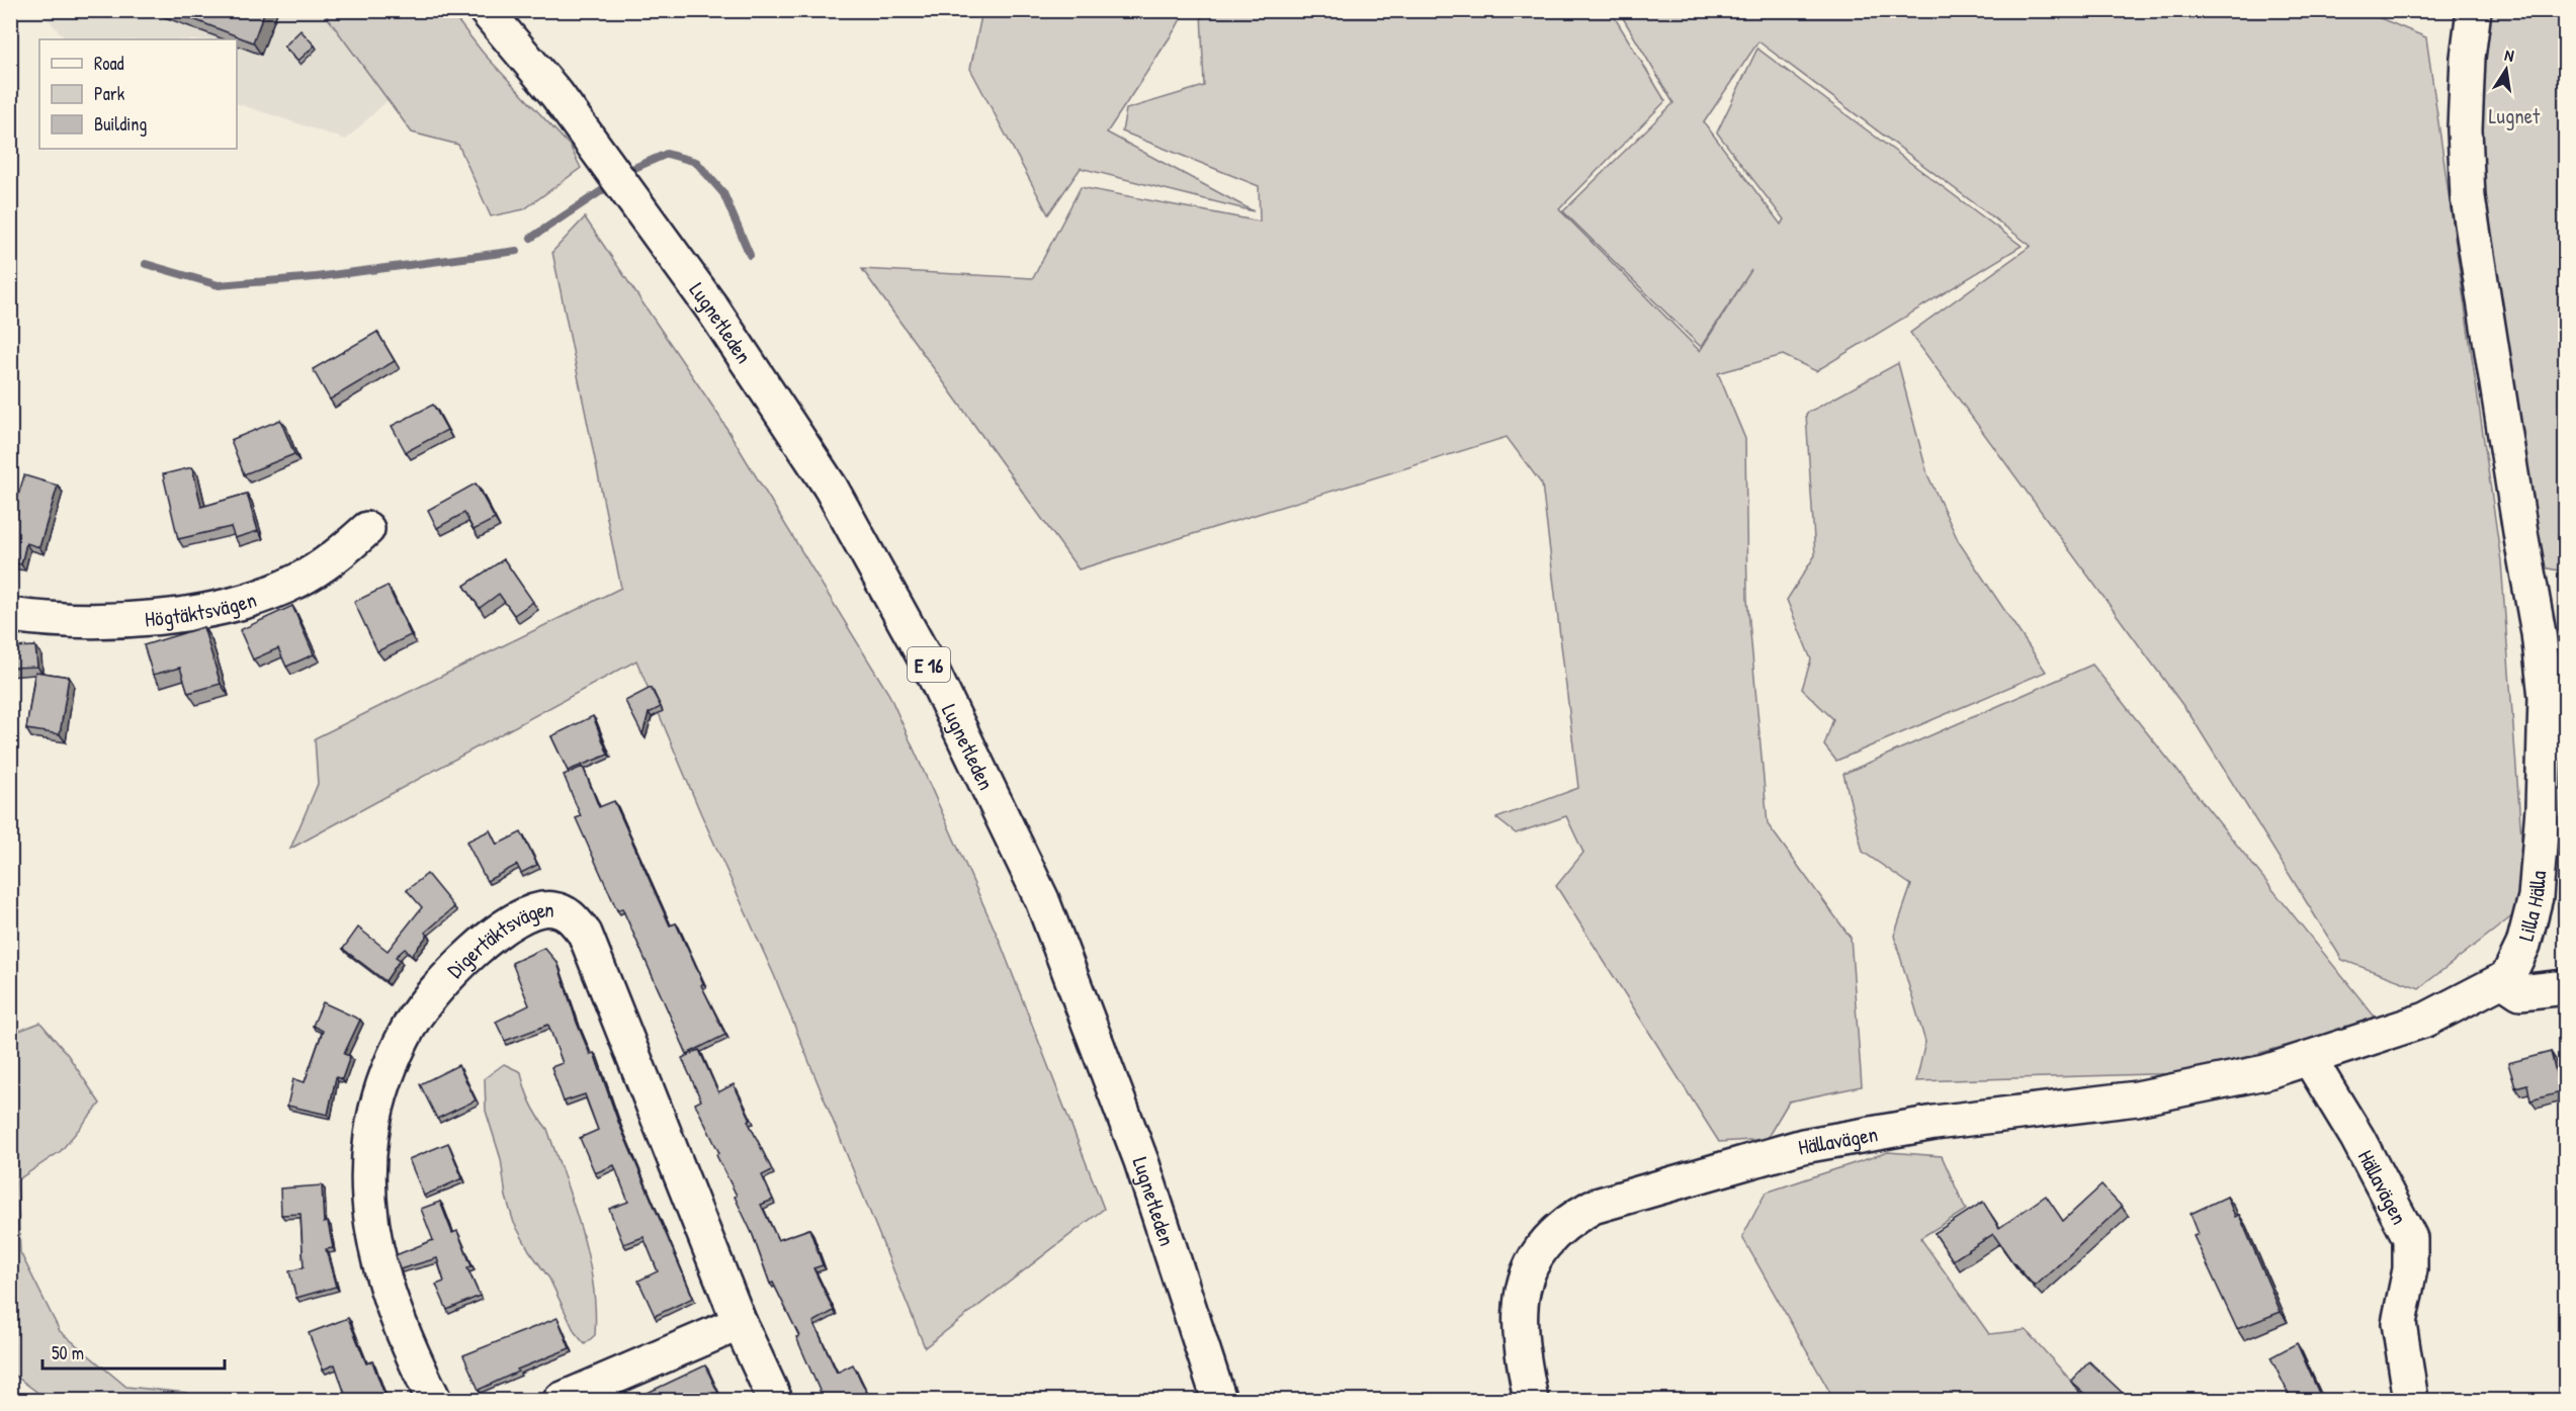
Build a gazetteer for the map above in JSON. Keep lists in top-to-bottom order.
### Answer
{
  "streets": {
    "main road": [
      "Lugnetleden",
      "Högtäktsvägen",
      "E 16",
      "Lilla Hälla",
      "Digertäktsvägen",
      "Hällavägen"
    ]
  },
  "crossings": [
    ["Lilla Hälla", "Hällavägen"]
  ],
  "parks": ["Lugnet"],
  "legend": ["Road", "Park", "Building"],
  "scale_bar": "50 m",
  "north": "top"
}
